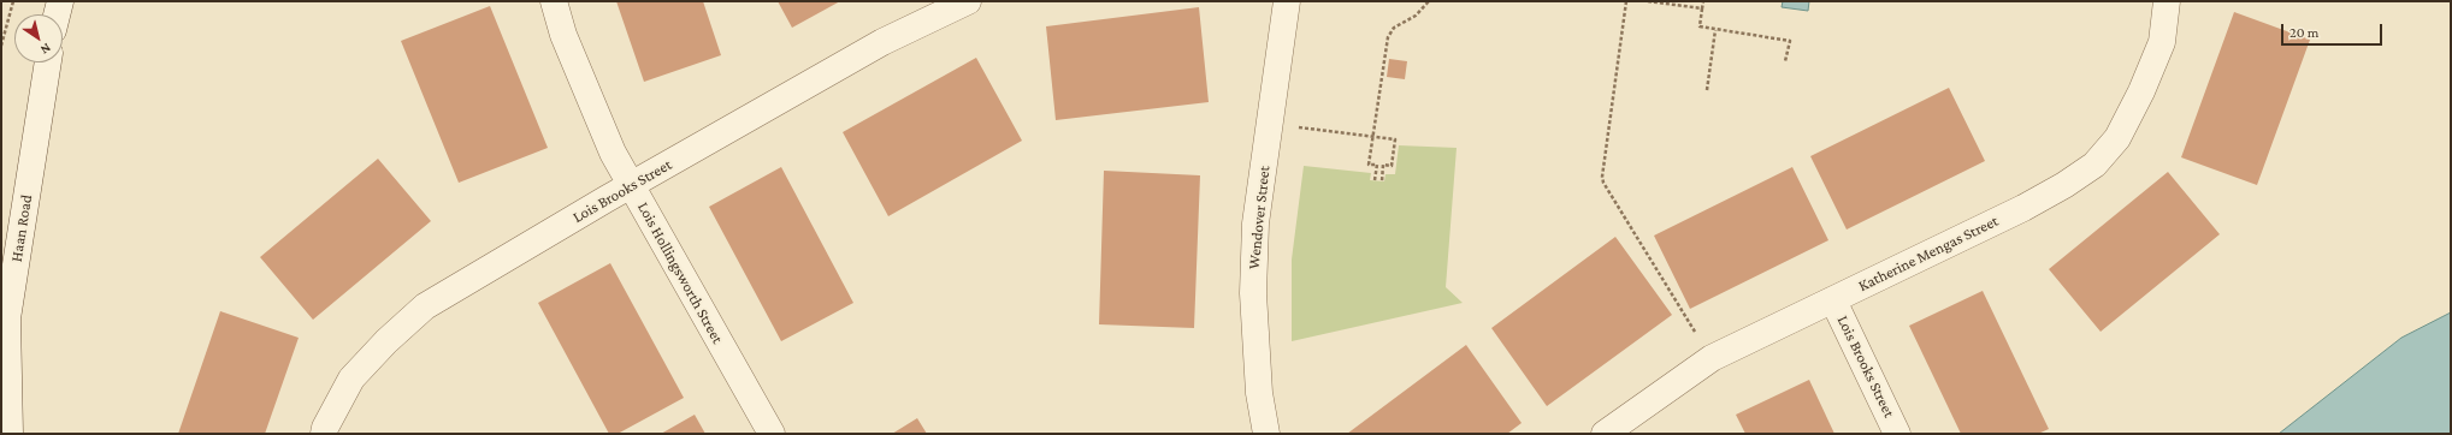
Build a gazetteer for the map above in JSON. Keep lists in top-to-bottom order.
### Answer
{
  "streets": {
    "street": [
      "Lois Brooks Street",
      "Wendover Street",
      "Haan Road",
      "Katherine Mengas Street",
      "Lois Hollingsworth Street"
    ]
  },
  "crossings": [
    ["Lois Brooks Street", "Katherine Mengas Street"],
    ["Lois Brooks Street", "Lois Hollingsworth Street"]
  ],
  "scale_bar": "20 m",
  "north": "bottom right"
}
